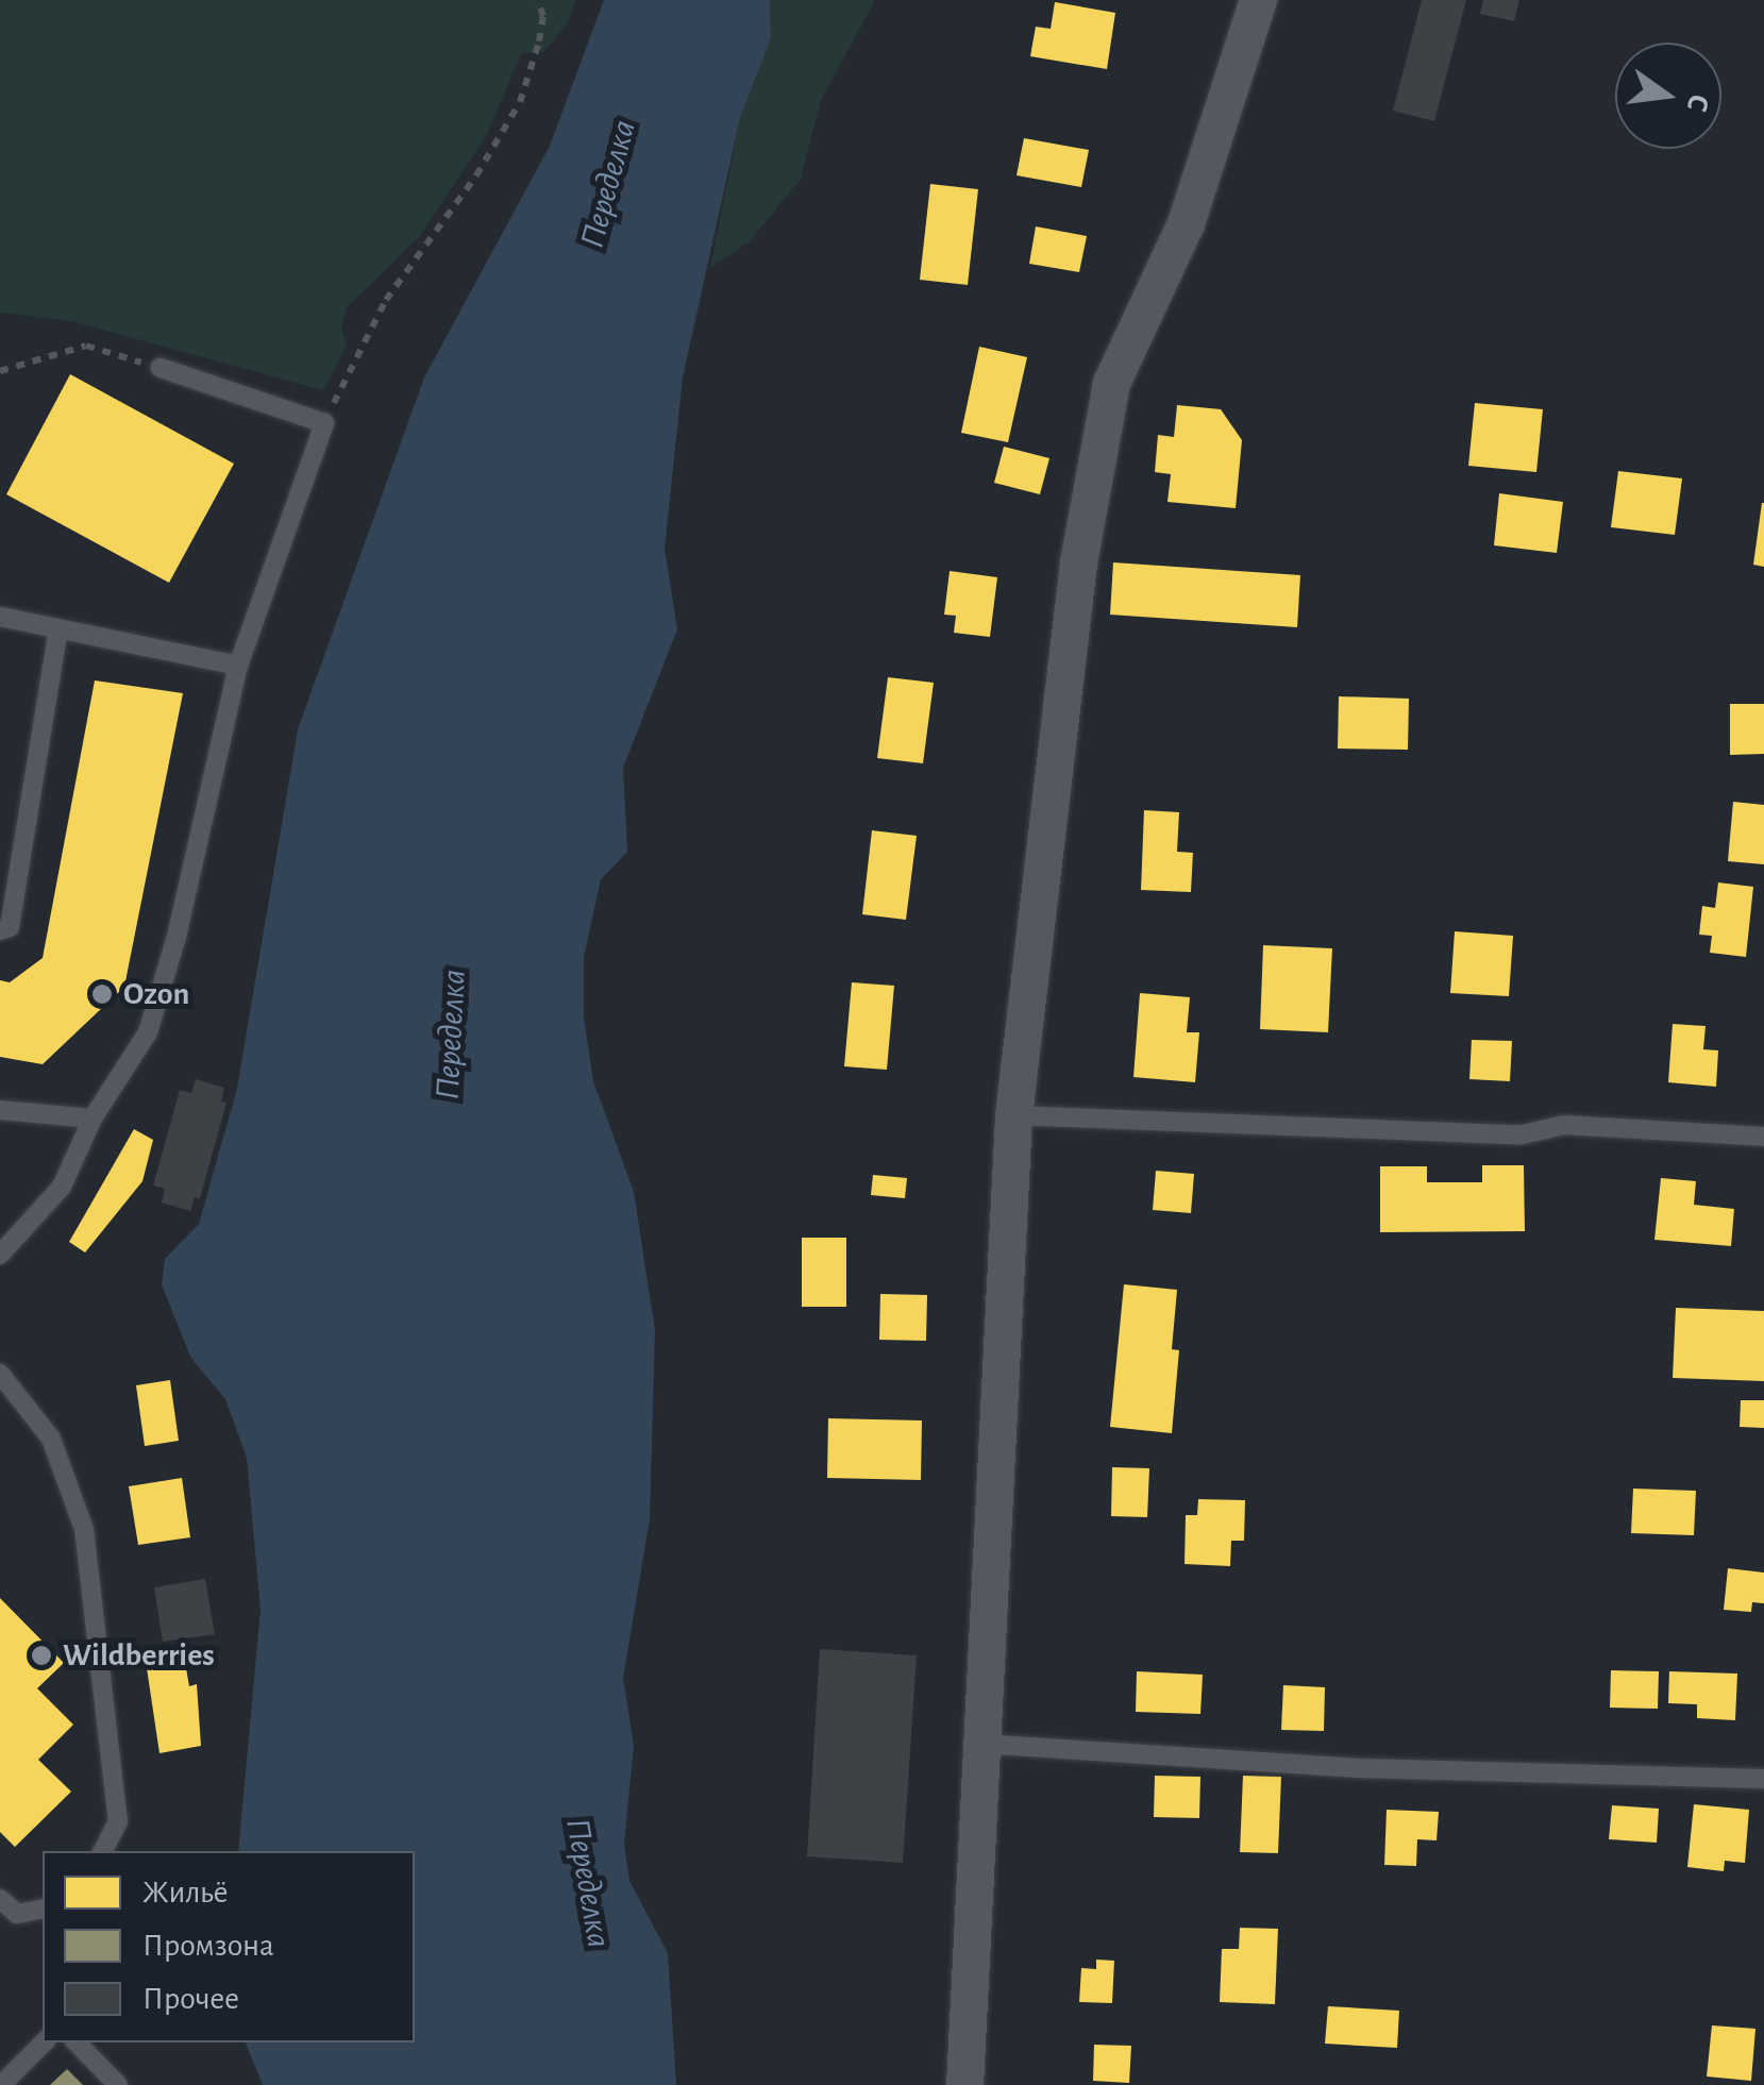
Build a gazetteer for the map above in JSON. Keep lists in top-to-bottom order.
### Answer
{
  "water": ["Переделка"],
  "places": ["Ozon", "Wildberries"],
  "legend": ["Жильё", "Промзона", "Прочее"],
  "north": "right"
}
